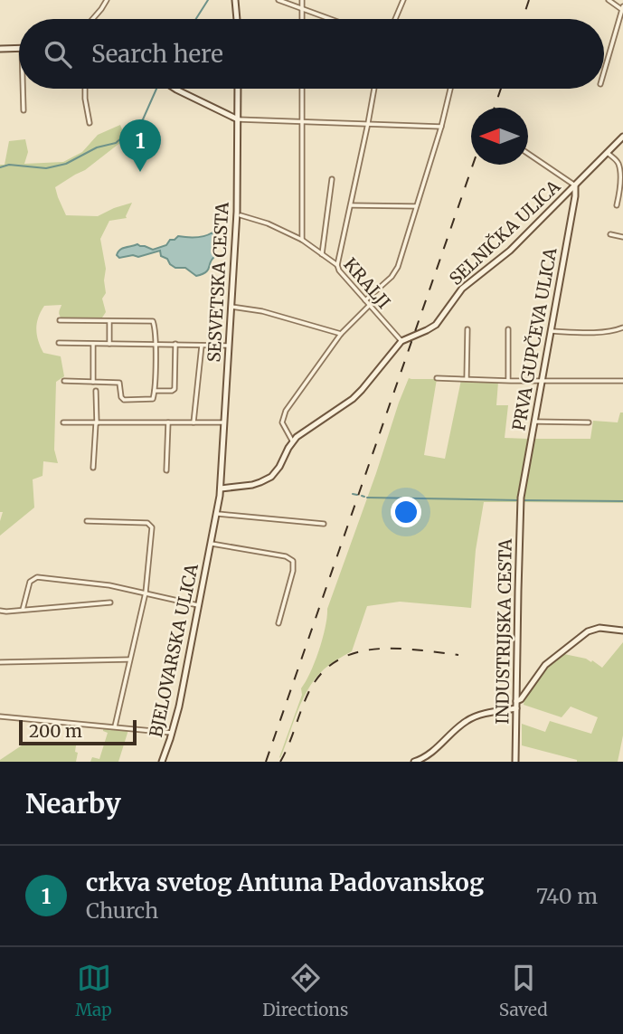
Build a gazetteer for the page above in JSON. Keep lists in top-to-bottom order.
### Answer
{
  "streets": {
    "street": [
      "SELNIČKA ULICA",
      "SESVETSKA CESTA",
      "KRALJI",
      "PRVA GUPČEVA ULICA",
      "INDUSTRIJSKA CESTA",
      "BJELOVARSKA ULICA"
    ]
  },
  "crossings": [
    ["SELNIČKA ULICA", "KRALJI"],
    ["SELNIČKA ULICA", "PRVA GUPČEVA ULICA"],
    ["SESVETSKA CESTA", "BJELOVARSKA ULICA"],
    ["PRVA GUPČEVA ULICA", "INDUSTRIJSKA CESTA"]
  ],
  "scale_bar": "200 m",
  "north": "left",
  "page": {
    "search": "Search here",
    "pins": "1",
    "scale": "200 m",
    "heading": "Nearby",
    "list": [
      {
        "mark": "1",
        "name": "crkva svetog Antuna Padovanskog",
        "note": "Church",
        "value": "740 m"
      }
    ],
    "nav": ["Map", "Directions", "Saved"]
  }
}
